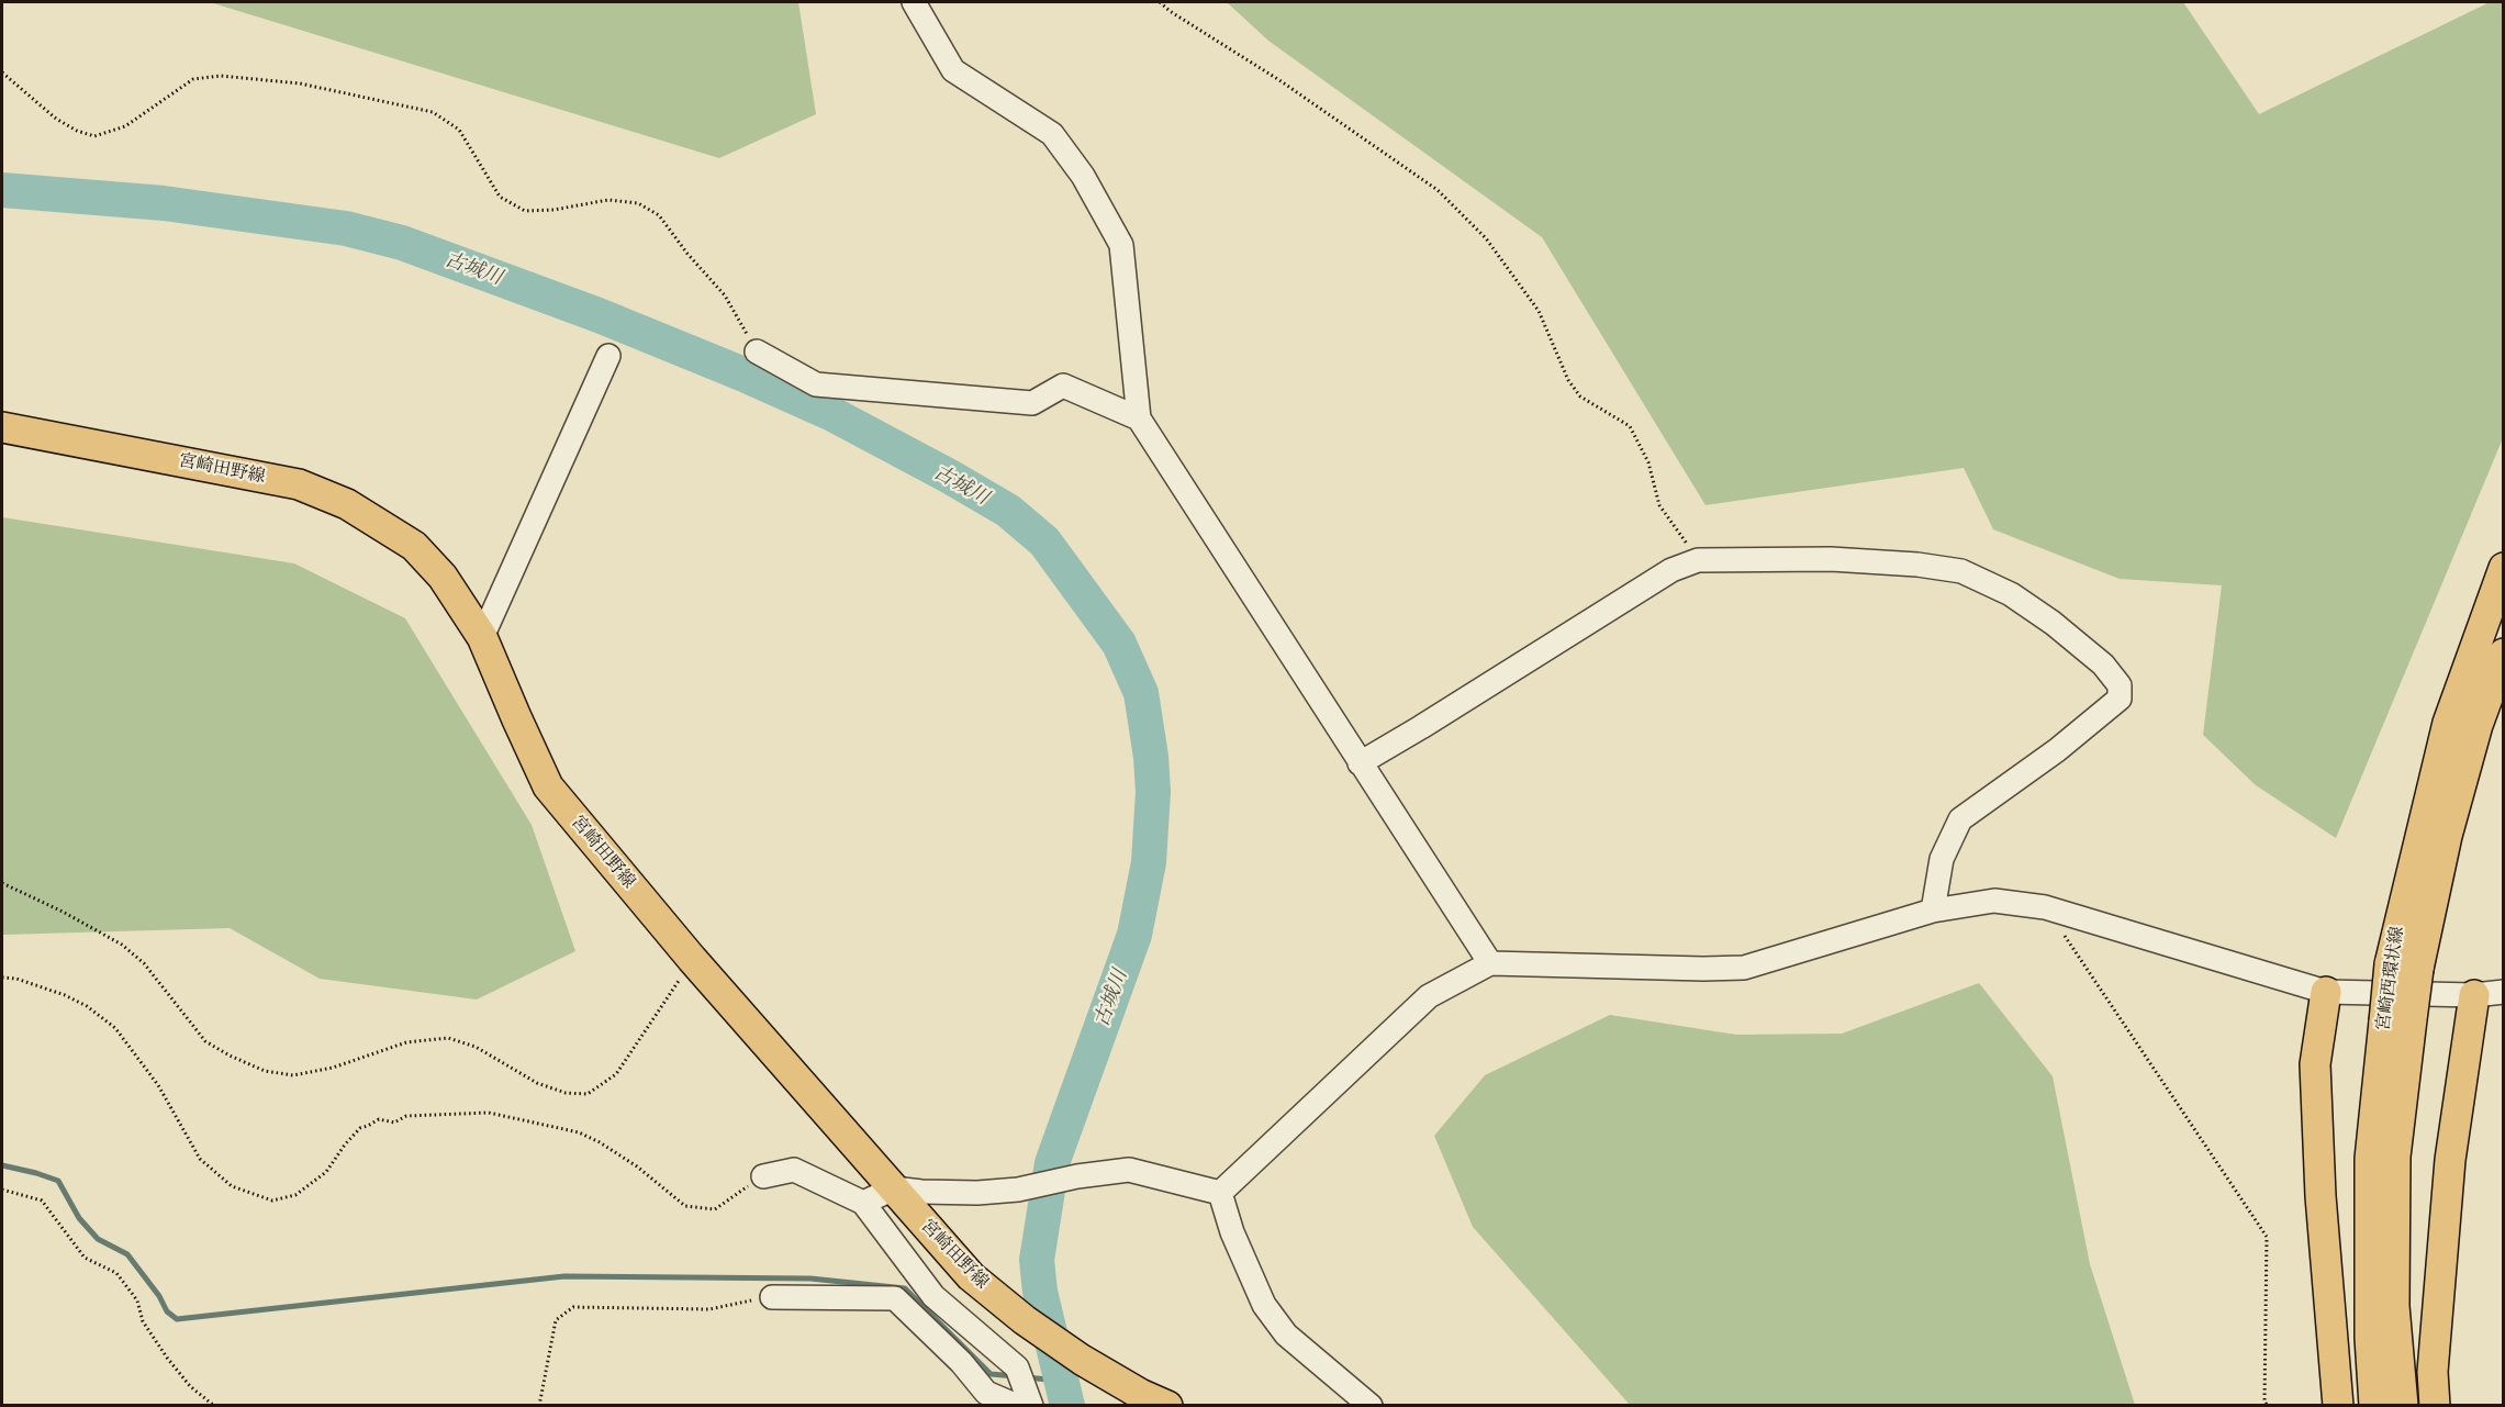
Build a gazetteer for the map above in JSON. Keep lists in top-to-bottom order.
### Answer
{
  "streets": {
    "main road": ["宮崎田野線", "宮崎西環状線"]
  },
  "water": ["古城川"]
}
